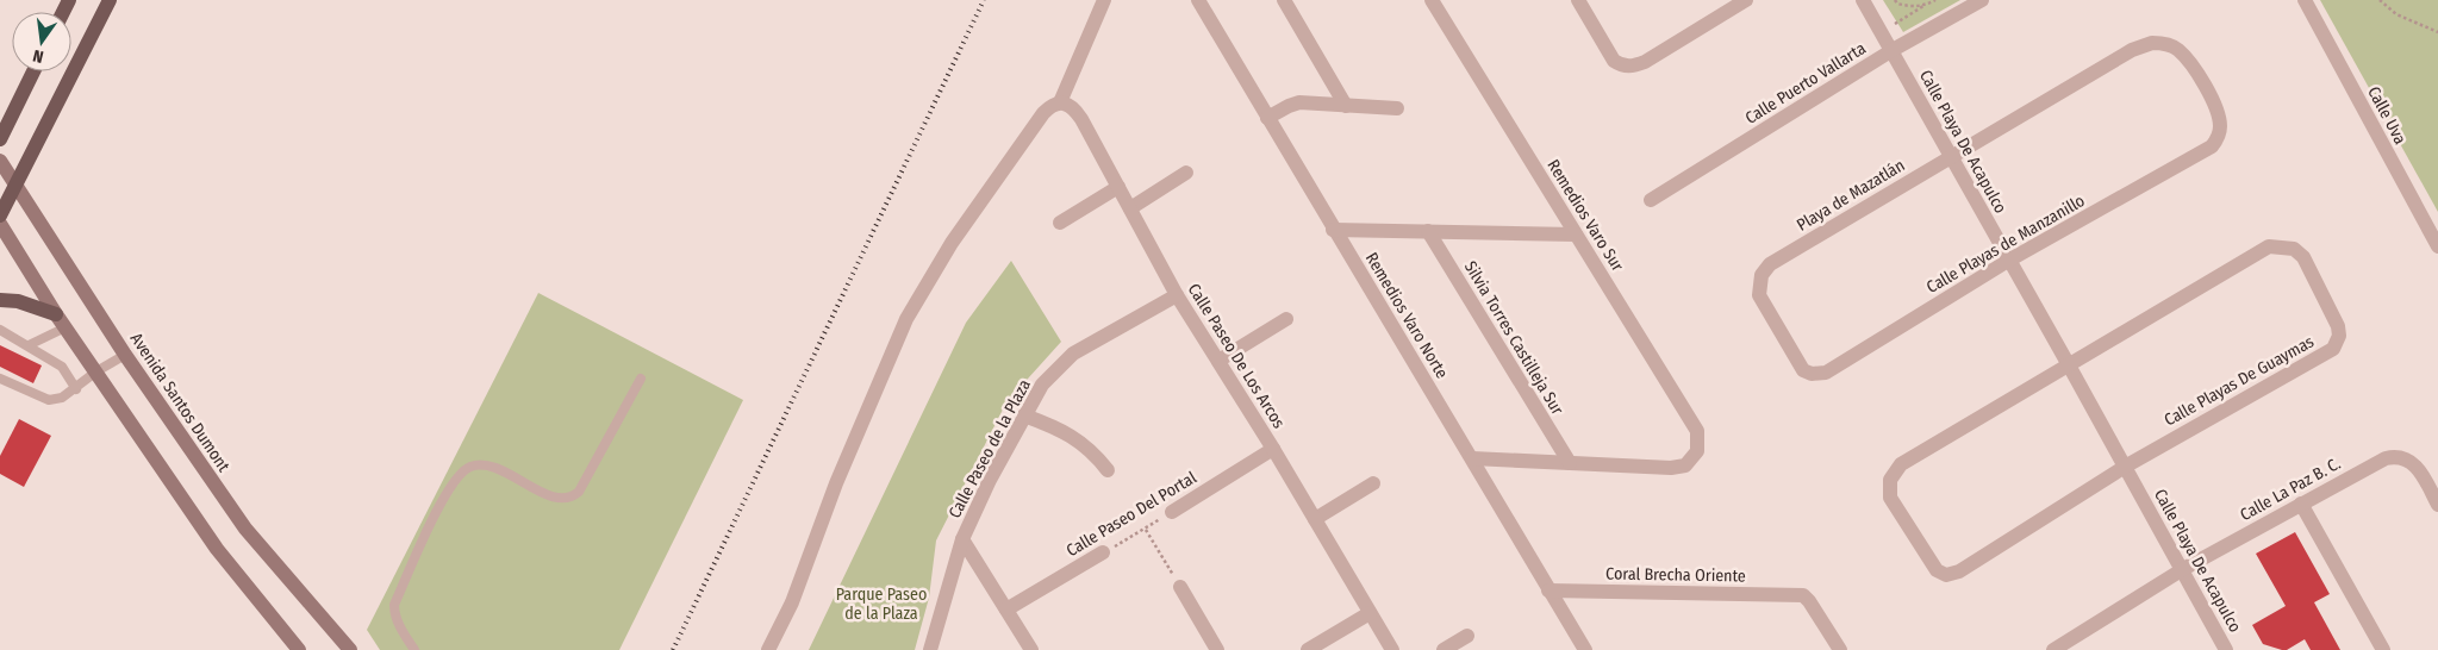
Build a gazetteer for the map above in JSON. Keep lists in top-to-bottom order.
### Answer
{
  "streets": {
    "main road": ["Avenida Santos Dumont"],
    "street": [
      "Calle Puerto Vallarta",
      "Calle Uva",
      "Calle Playa De Acapulco",
      "Playa de Mazatlán",
      "Remedios Varo Sur",
      "Calle Playas de Manzanillo",
      "Remedios Varo Norte",
      "Silvia Torres Castilleja Sur",
      "Calle Paseo De Los Arcos",
      "Calle Playas De Guaymas",
      "Calle Paseo de la Plaza",
      "Calle La Paz B. C.",
      "Calle Paseo Del Portal",
      "Coral Brecha Oriente"
    ]
  },
  "crossings": [
    ["Calle Puerto Vallarta", "Calle Playa De Acapulco"],
    ["Calle Playa De Acapulco", "Playa de Mazatlán"],
    ["Calle Playa De Acapulco", "Calle Playas de Manzanillo"],
    ["Calle Playa De Acapulco", "Calle Playas De Guaymas"],
    ["Calle Playa De Acapulco", "Calle La Paz B. C."],
    ["Playa de Mazatlán", "Calle Playas de Manzanillo"],
    ["Remedios Varo Sur", "Silvia Torres Castilleja Sur"],
    ["Remedios Varo Norte", "Coral Brecha Oriente"],
    ["Calle Paseo De Los Arcos", "Calle Paseo de la Plaza"],
    ["Calle Paseo De Los Arcos", "Calle Paseo Del Portal"]
  ],
  "parks": ["Parque Paseo de la Plaza"],
  "north": "bottom"
}
